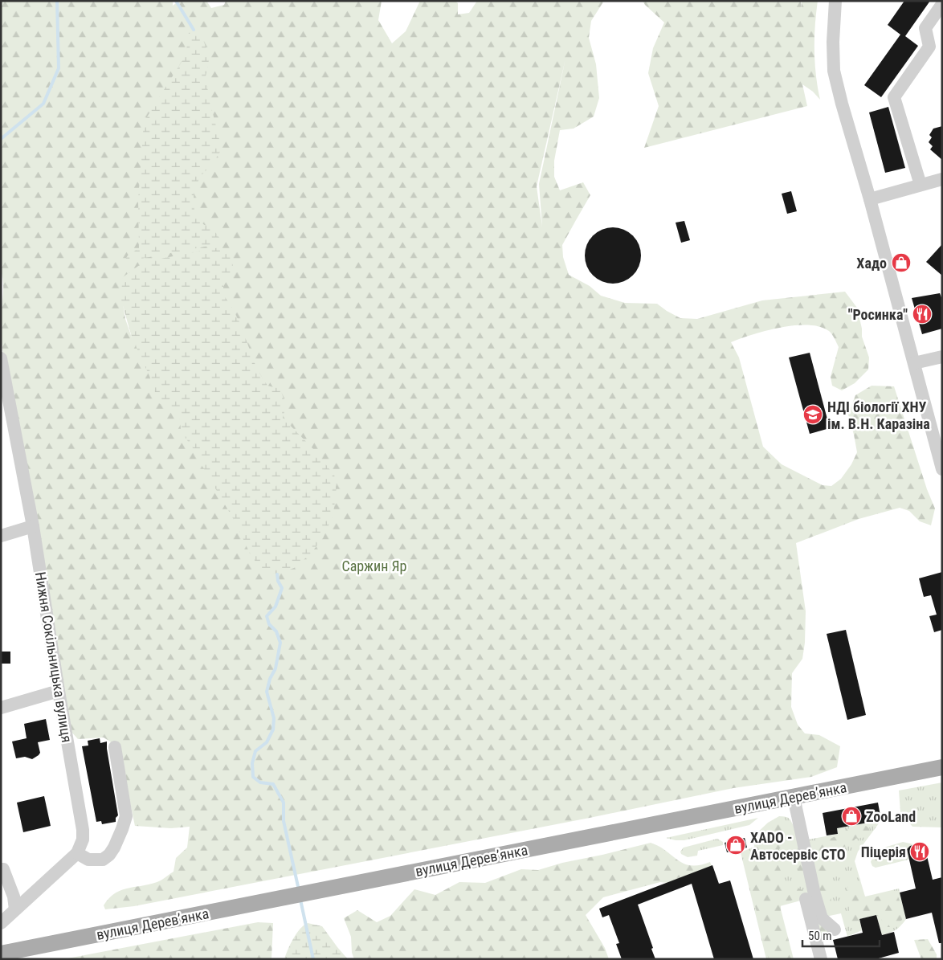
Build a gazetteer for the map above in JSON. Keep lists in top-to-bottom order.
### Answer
{
  "streets": {
    "main road": ["вулиця Дерев’янка"],
    "street": ["Нижня Сокільницька вулиця"]
  },
  "parks": ["Саржин Яр"],
  "places": {
    "shop": ["Хадо", "ZooLand", "XADO - Автосервіс СТО"],
    "restaurant": ["\"Росинка\"", "Піцерія"],
    "school or university": ["НДІ біології ХНУ ім. В.Н. Каразіна"]
  },
  "scale_bar": "50 m"
}
